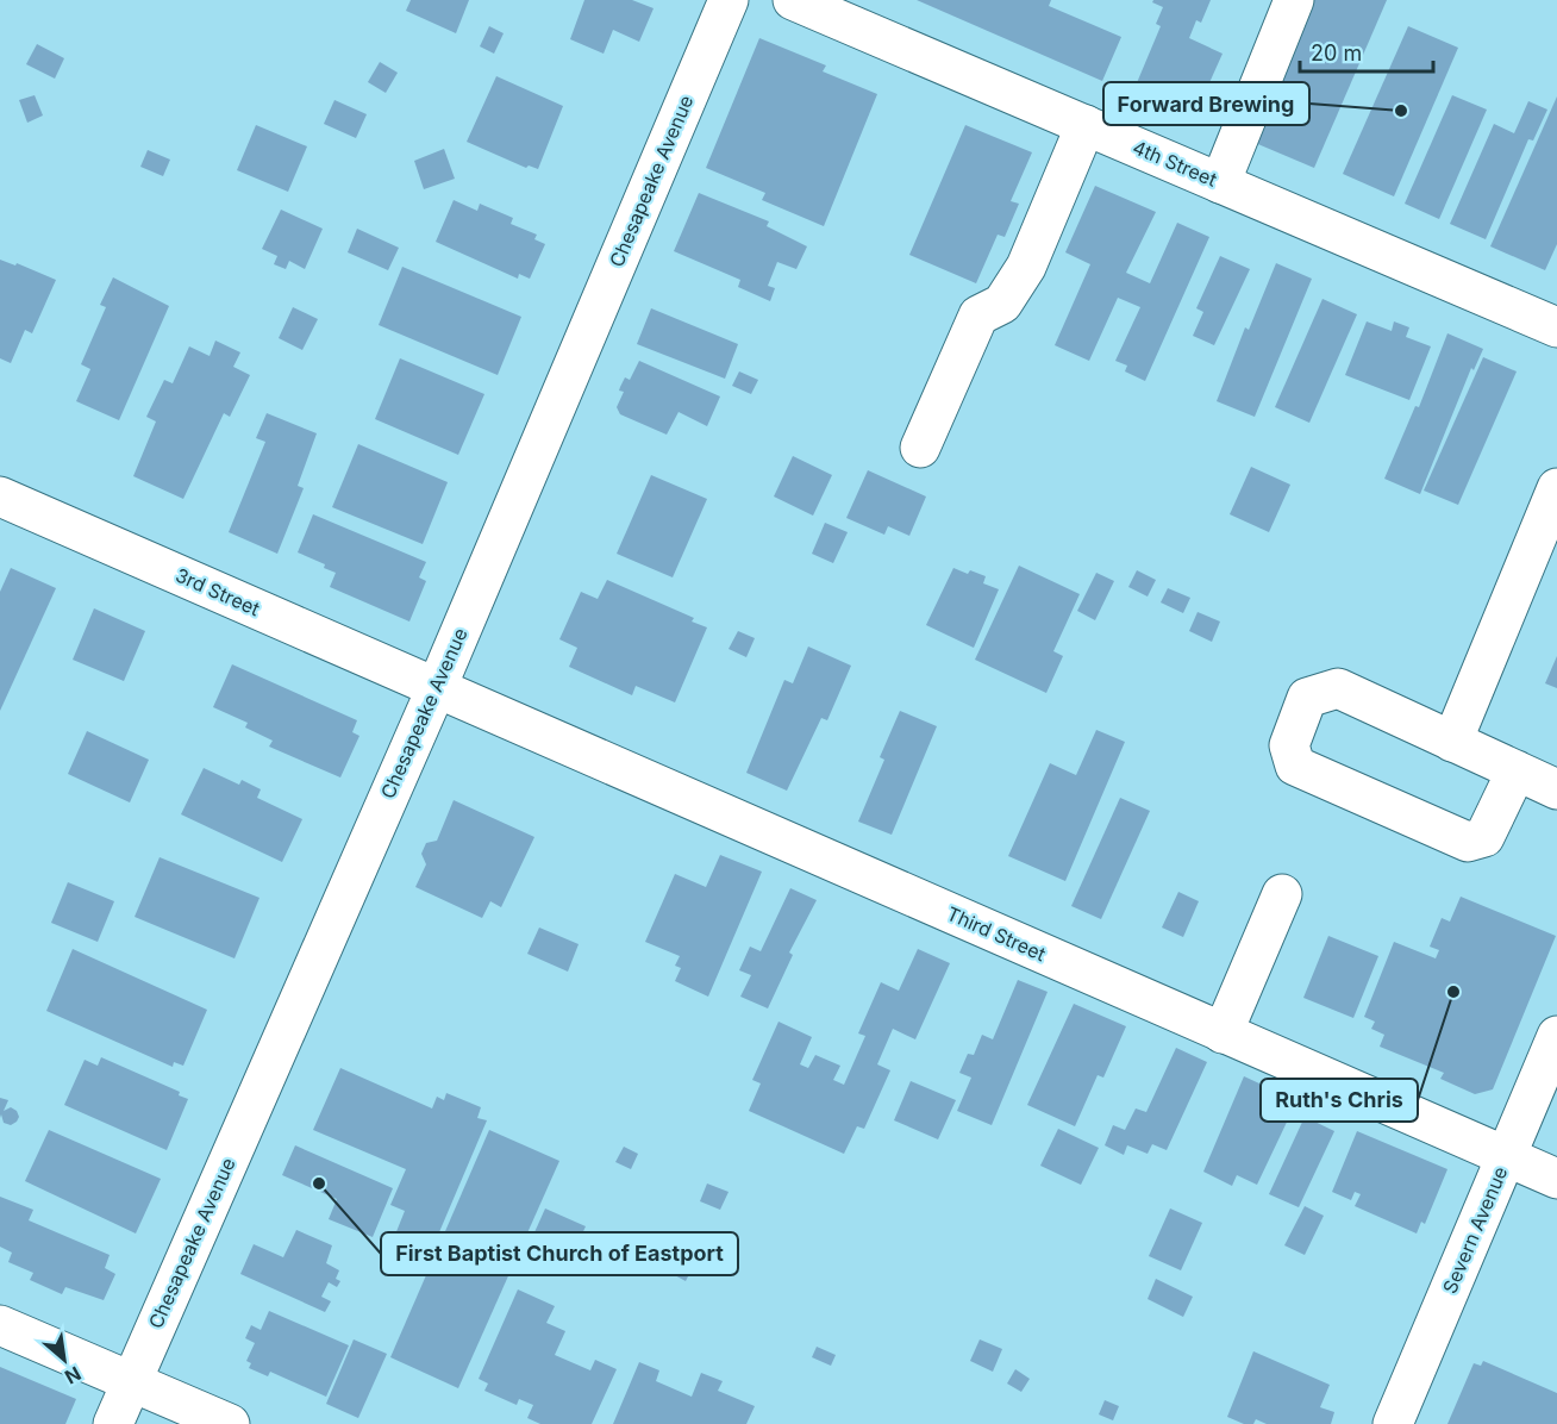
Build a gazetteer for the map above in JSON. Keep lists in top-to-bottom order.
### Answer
{
  "streets": {
    "street": [
      "4th Street",
      "Chesapeake Avenue",
      "3rd Street",
      "Third Street",
      "Severn Avenue"
    ]
  },
  "crossings": [
    ["Chesapeake Avenue", "3rd Street"],
    ["Chesapeake Avenue", "Third Street"],
    ["3rd Street", "Third Street"],
    ["Third Street", "Severn Avenue"]
  ],
  "places": ["Forward Brewing", "Ruth's Chris", "First Baptist Church of Eastport"],
  "scale_bar": "20 m",
  "north": "bottom right"
}
